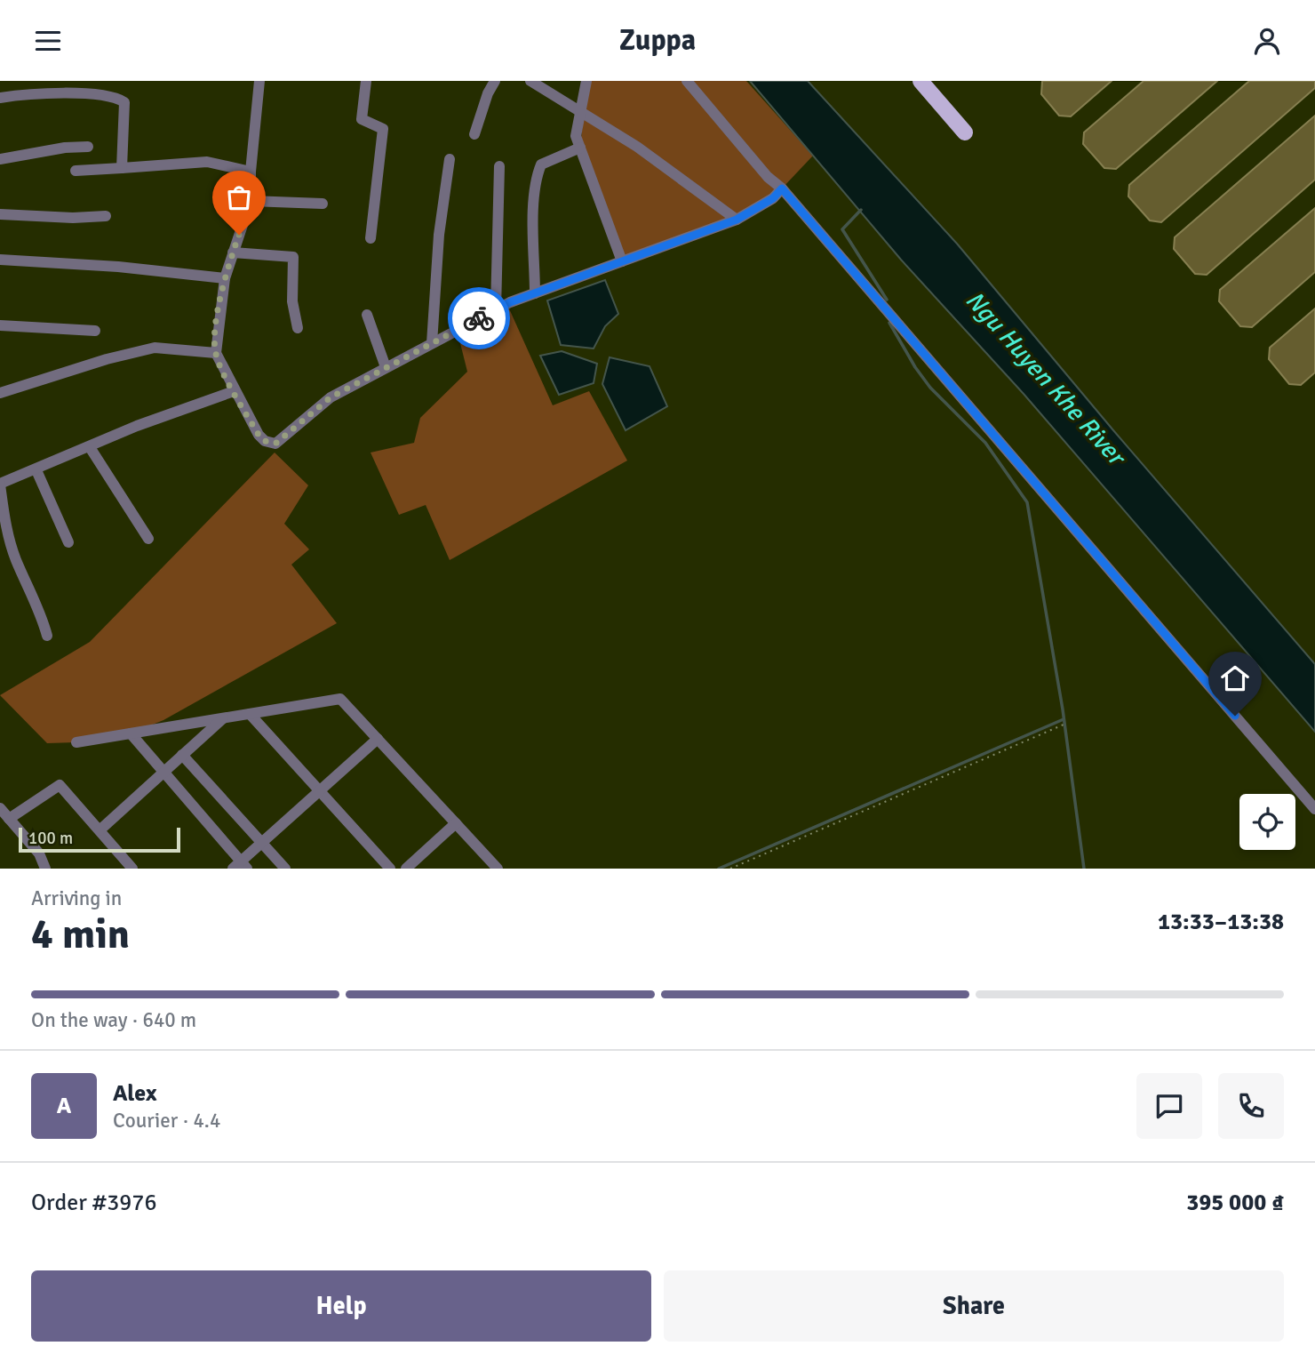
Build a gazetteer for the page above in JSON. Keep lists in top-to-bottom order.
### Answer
{
  "water": ["Ngu Huyen Khe River"],
  "scale_bar": "100 m",
  "page": {
    "header": "Zuppa",
    "scale": "100 m",
    "heading": ["4 min", "Arriving in", "13:33–13:38"],
    "panel": [
      "Alex",
      "Courier · 4.4",
      "Order #3976",
      "395 000 ₫"
    ],
    "bar": "On the way · 640 m",
    "round": "A",
    "buttons": ["Help", "Share"]
  }
}
